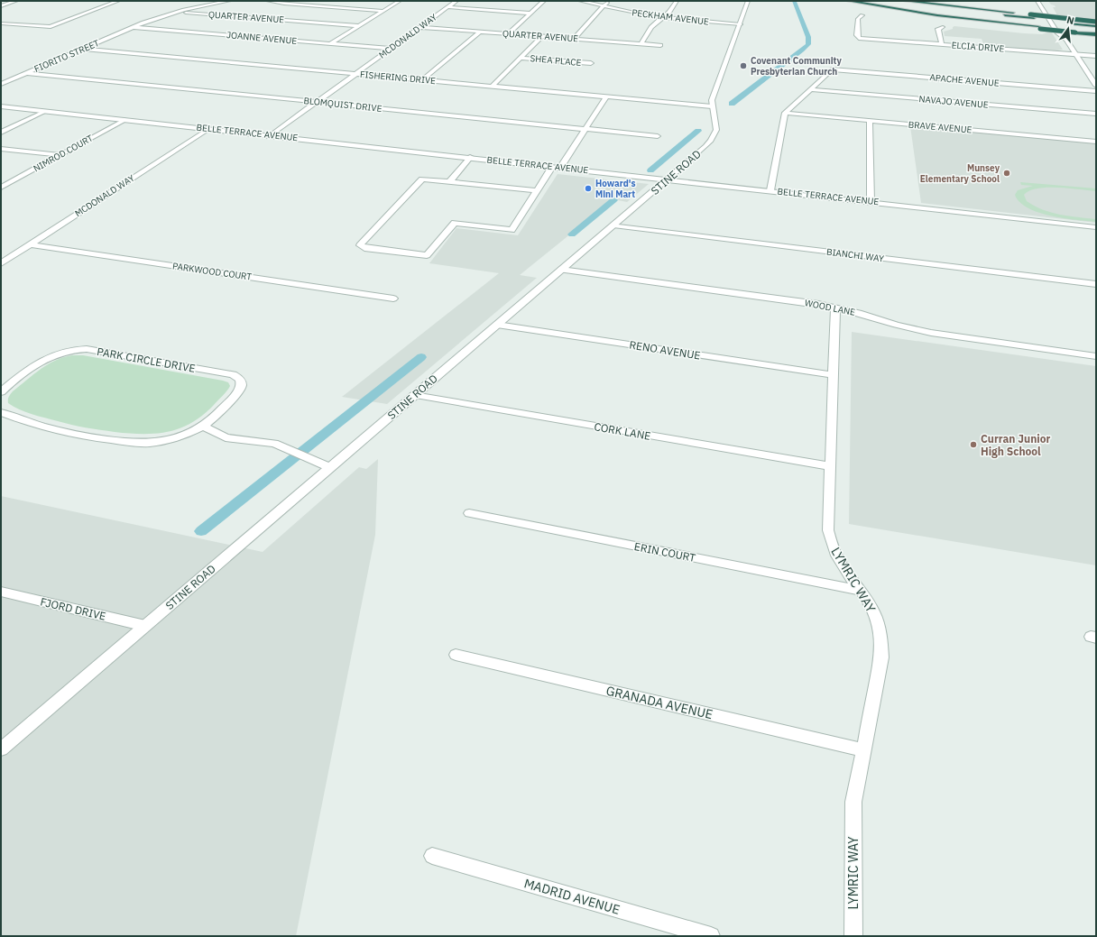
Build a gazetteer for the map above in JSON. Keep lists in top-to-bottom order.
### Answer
{
  "streets": {
    "street": [
      "QUARTER AVENUE",
      "PECKHAM AVENUE",
      "MCDONALD WAY",
      "JOANNE AVENUE",
      "ELCIA DRIVE",
      "FIORITO STREET",
      "SHEA PLACE",
      "FISHERING DRIVE",
      "APACHE AVENUE",
      "NAVAJO AVENUE",
      "BLOMQUIST DRIVE",
      "BRAVE AVENUE",
      "BELLE TERRACE AVENUE",
      "NIMROD COURT",
      "STINE ROAD",
      "BIANCHI WAY",
      "PARKWOOD COURT",
      "WOOD LANE",
      "RENO AVENUE",
      "PARK CIRCLE DRIVE",
      "CORK LANE",
      "ERIN COURT",
      "LYMRIC WAY",
      "FJORD DRIVE",
      "GRANADA AVENUE",
      "MADRID AVENUE"
    ]
  },
  "crossings": [
    ["QUARTER AVENUE", "MCDONALD WAY"],
    ["QUARTER AVENUE", "FIORITO STREET"],
    ["PECKHAM AVENUE", "STINE ROAD"],
    ["MCDONALD WAY", "JOANNE AVENUE"],
    ["MCDONALD WAY", "FISHERING DRIVE"],
    ["MCDONALD WAY", "BLOMQUIST DRIVE"],
    ["MCDONALD WAY", "BELLE TERRACE AVENUE"],
    ["MCDONALD WAY", "PARKWOOD COURT"],
    ["JOANNE AVENUE", "FIORITO STREET"],
    ["FIORITO STREET", "FISHERING DRIVE"],
    ["FIORITO STREET", "BLOMQUIST DRIVE"],
    ["FISHERING DRIVE", "STINE ROAD"],
    ["APACHE AVENUE", "NAVAJO AVENUE"],
    ["BELLE TERRACE AVENUE", "NIMROD COURT"],
    ["BELLE TERRACE AVENUE", "STINE ROAD"],
    ["STINE ROAD", "BIANCHI WAY"],
    ["STINE ROAD", "WOOD LANE"],
    ["STINE ROAD", "RENO AVENUE"],
    ["STINE ROAD", "CORK LANE"],
    ["STINE ROAD", "FJORD DRIVE"],
    ["WOOD LANE", "LYMRIC WAY"],
    ["RENO AVENUE", "LYMRIC WAY"],
    ["CORK LANE", "LYMRIC WAY"],
    ["ERIN COURT", "LYMRIC WAY"],
    ["LYMRIC WAY", "GRANADA AVENUE"]
  ],
  "places": [
    "Covenant Community Presbyterian Church",
    "Munsey Elementary School",
    "Howard's Mini Mart",
    "Curran Junior High School"
  ],
  "north": "top"
}
